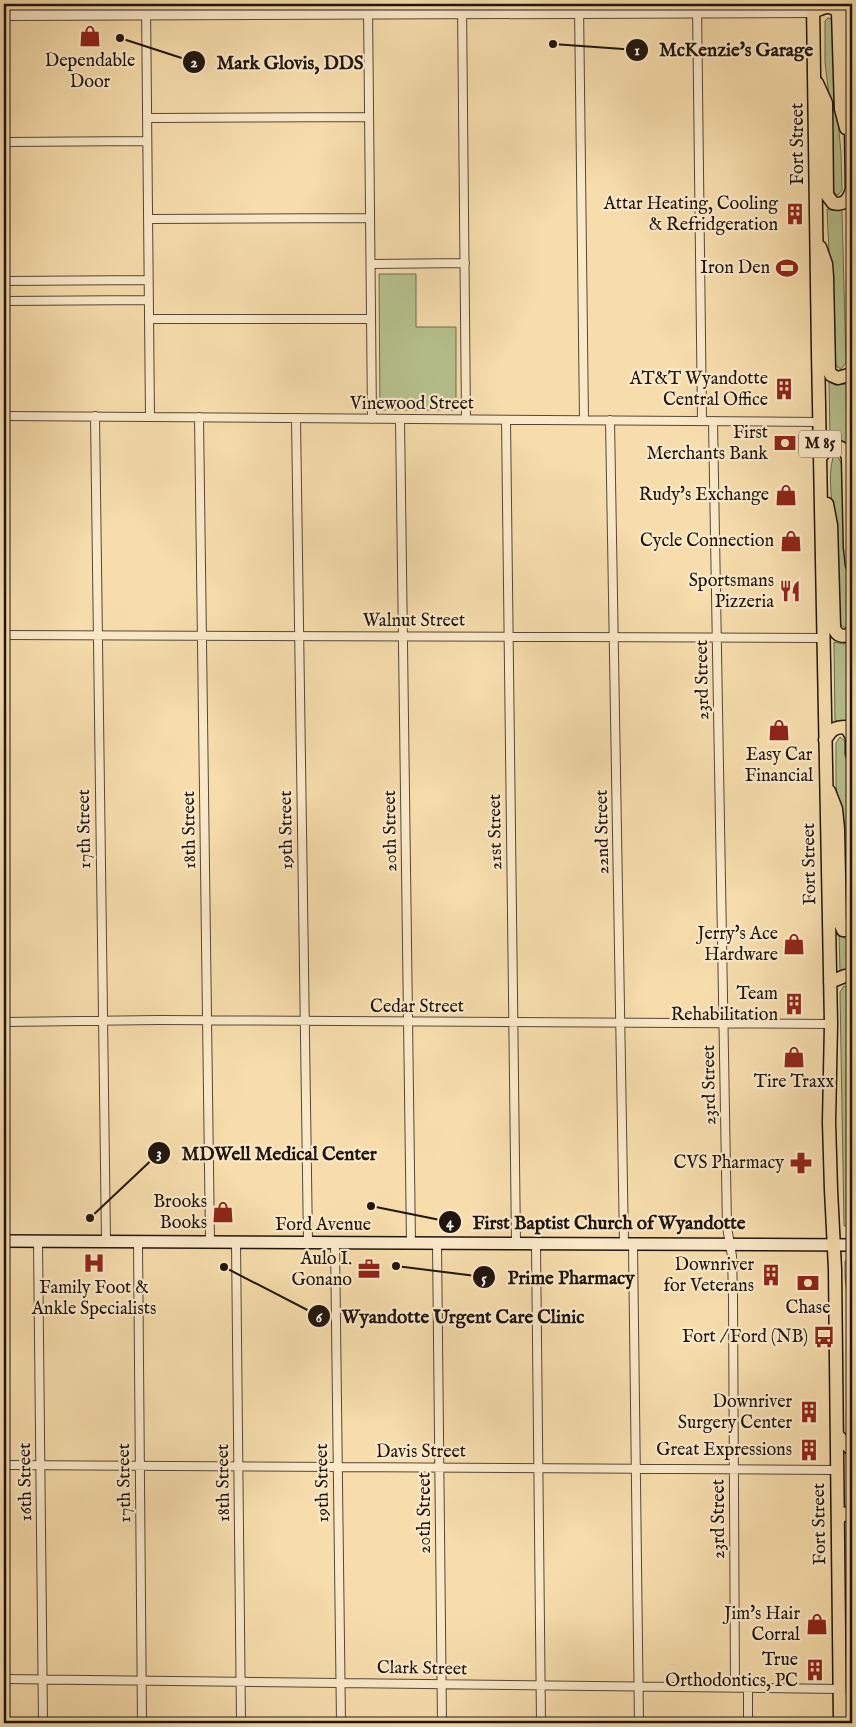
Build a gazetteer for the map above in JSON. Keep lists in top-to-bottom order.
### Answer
{
  "streets": {
    "main road": ["Fort Street", "M 85", "Ford Avenue"],
    "street": [
      "Vinewood Street",
      "Walnut Street",
      "23rd Street",
      "17th Street",
      "18th Street",
      "19th Street",
      "20th Street",
      "21st Street",
      "22nd Street",
      "Cedar Street",
      "Davis Street",
      "16th Street",
      "Clark Street"
    ]
  },
  "crossings": [
    ["Fort Street", "Vinewood Street"],
    ["Fort Street", "Walnut Street"],
    ["Fort Street", "Cedar Street"],
    ["Fort Street", "Ford Avenue"],
    ["Fort Street", "Davis Street"],
    ["Fort Street", "Clark Street"],
    ["Vinewood Street", "23rd Street"],
    ["Vinewood Street", "17th Street"],
    ["Vinewood Street", "18th Street"],
    ["Vinewood Street", "19th Street"],
    ["Vinewood Street", "20th Street"],
    ["Vinewood Street", "21st Street"],
    ["Vinewood Street", "22nd Street"],
    ["Walnut Street", "23rd Street"],
    ["Walnut Street", "17th Street"],
    ["Walnut Street", "18th Street"],
    ["Walnut Street", "19th Street"],
    ["Walnut Street", "20th Street"],
    ["Walnut Street", "21st Street"],
    ["Walnut Street", "22nd Street"],
    ["23rd Street", "Cedar Street"],
    ["23rd Street", "Ford Avenue"],
    ["23rd Street", "Davis Street"],
    ["23rd Street", "Clark Street"],
    ["17th Street", "Cedar Street"],
    ["17th Street", "Ford Avenue"],
    ["17th Street", "Davis Street"],
    ["17th Street", "Clark Street"],
    ["18th Street", "Cedar Street"],
    ["18th Street", "Ford Avenue"],
    ["18th Street", "Davis Street"],
    ["18th Street", "Clark Street"],
    ["19th Street", "Cedar Street"],
    ["19th Street", "Ford Avenue"],
    ["19th Street", "Davis Street"],
    ["19th Street", "Clark Street"],
    ["20th Street", "Cedar Street"],
    ["20th Street", "Ford Avenue"],
    ["20th Street", "Davis Street"],
    ["20th Street", "Clark Street"],
    ["21st Street", "Cedar Street"],
    ["21st Street", "Ford Avenue"],
    ["22nd Street", "Cedar Street"],
    ["22nd Street", "Ford Avenue"],
    ["22nd Street", "Davis Street"],
    ["22nd Street", "Clark Street"],
    ["Ford Avenue", "16th Street"],
    ["Davis Street", "16th Street"],
    ["16th Street", "Clark Street"]
  ],
  "places": {
    "shop": [
      "Dependable Door",
      "Rudy's Exchange",
      "Cycle Connection",
      "Easy Car Financial",
      "Jerry's Ace Hardware",
      "Tire Traxx",
      "Brooks Books",
      "Jim's Hair Corral"
    ],
    "other": [
      "Mark Glovis, DDS",
      "McKenzie's Garage",
      "First Baptist Church of Wyandotte",
      "MDWell Medical Center",
      "Prime Pharmacy",
      "Wyandotte Urgent Care Clinic"
    ],
    "building": [
      "Attar Heating, Cooling & Refridgeration",
      "AT&T Wyandotte Central Office",
      "Team Rehabilitation",
      "Downriver for Veterans",
      "Downriver Surgery Center",
      "Great Expressions",
      "True Orthodontics, PC"
    ],
    "sports": ["Iron Den"],
    "bank": ["First Merchants Bank", "Chase"],
    "restaurant": ["Sportsmans Pizzeria"],
    "pharmacy": ["CVS Pharmacy"],
    "hospital": ["Family Foot & Ankle Specialists"],
    "office": ["Aulo I. Gonano"],
    "bus stop": ["Fort / Ford (NB)"]
  }
}
